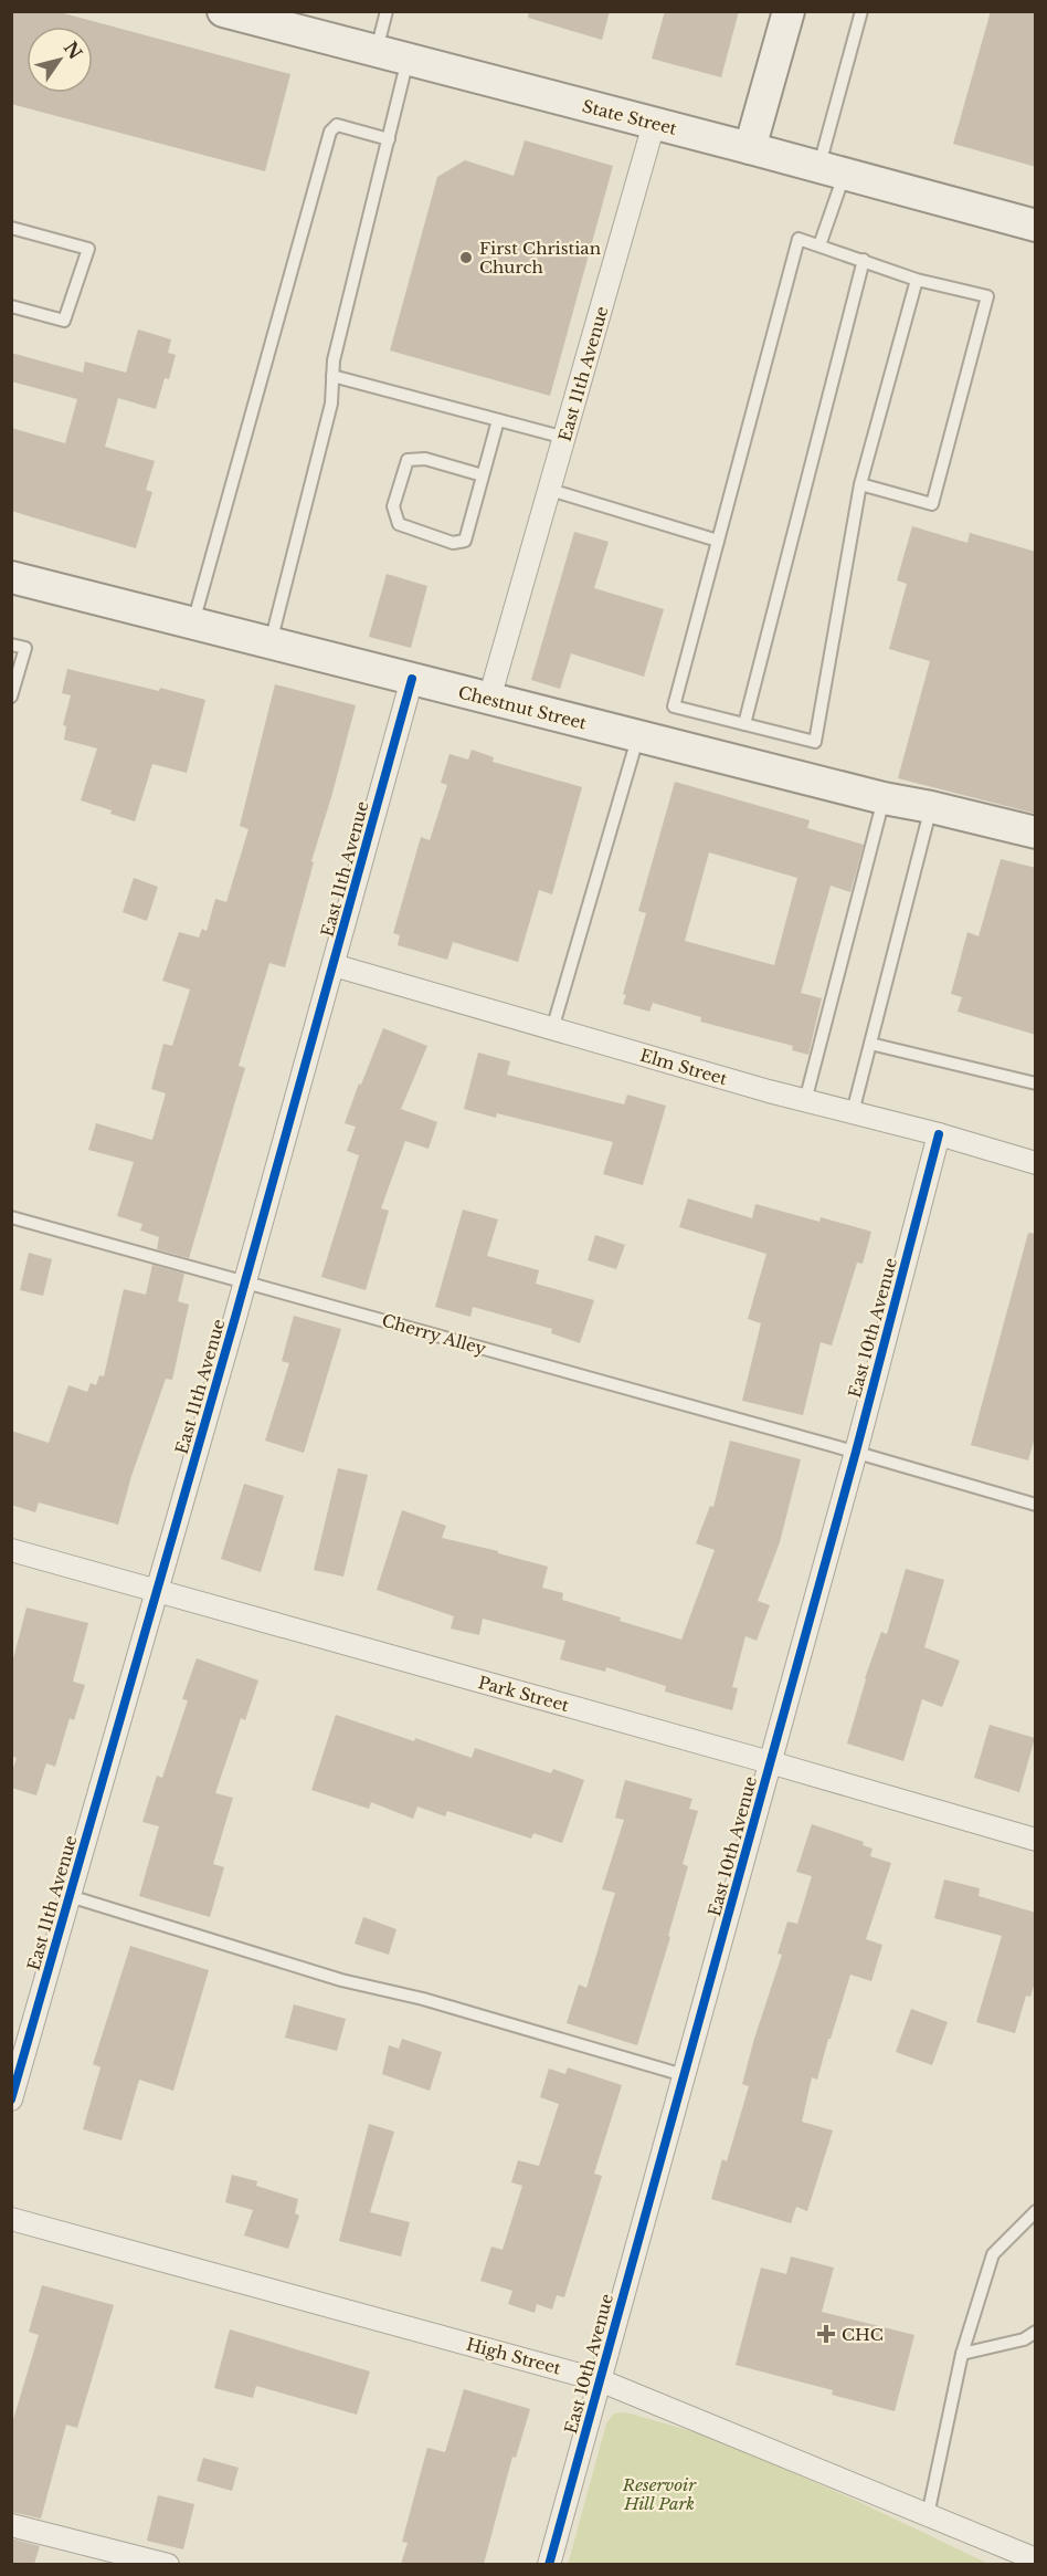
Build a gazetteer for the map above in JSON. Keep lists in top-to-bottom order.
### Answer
{
  "streets": {
    "street": [
      "State Street",
      "East 11th Avenue",
      "Chestnut Street",
      "Elm Street",
      "East 10th Avenue",
      "Park Street",
      "High Street"
    ],
    "lane": ["Cherry Alley"]
  },
  "crossings": [
    ["State Street", "East 11th Avenue"],
    ["East 11th Avenue", "Chestnut Street"],
    ["East 11th Avenue", "Elm Street"],
    ["East 11th Avenue", "Cherry Alley"],
    ["East 11th Avenue", "Park Street"],
    ["Elm Street", "East 10th Avenue"],
    ["East 10th Avenue", "Cherry Alley"],
    ["East 10th Avenue", "Park Street"],
    ["East 10th Avenue", "High Street"]
  ],
  "parks": ["Reservoir Hill Park"],
  "places": {
    "other": ["First Christian Church"],
    "health": ["CHC"]
  },
  "north": "top right"
}
